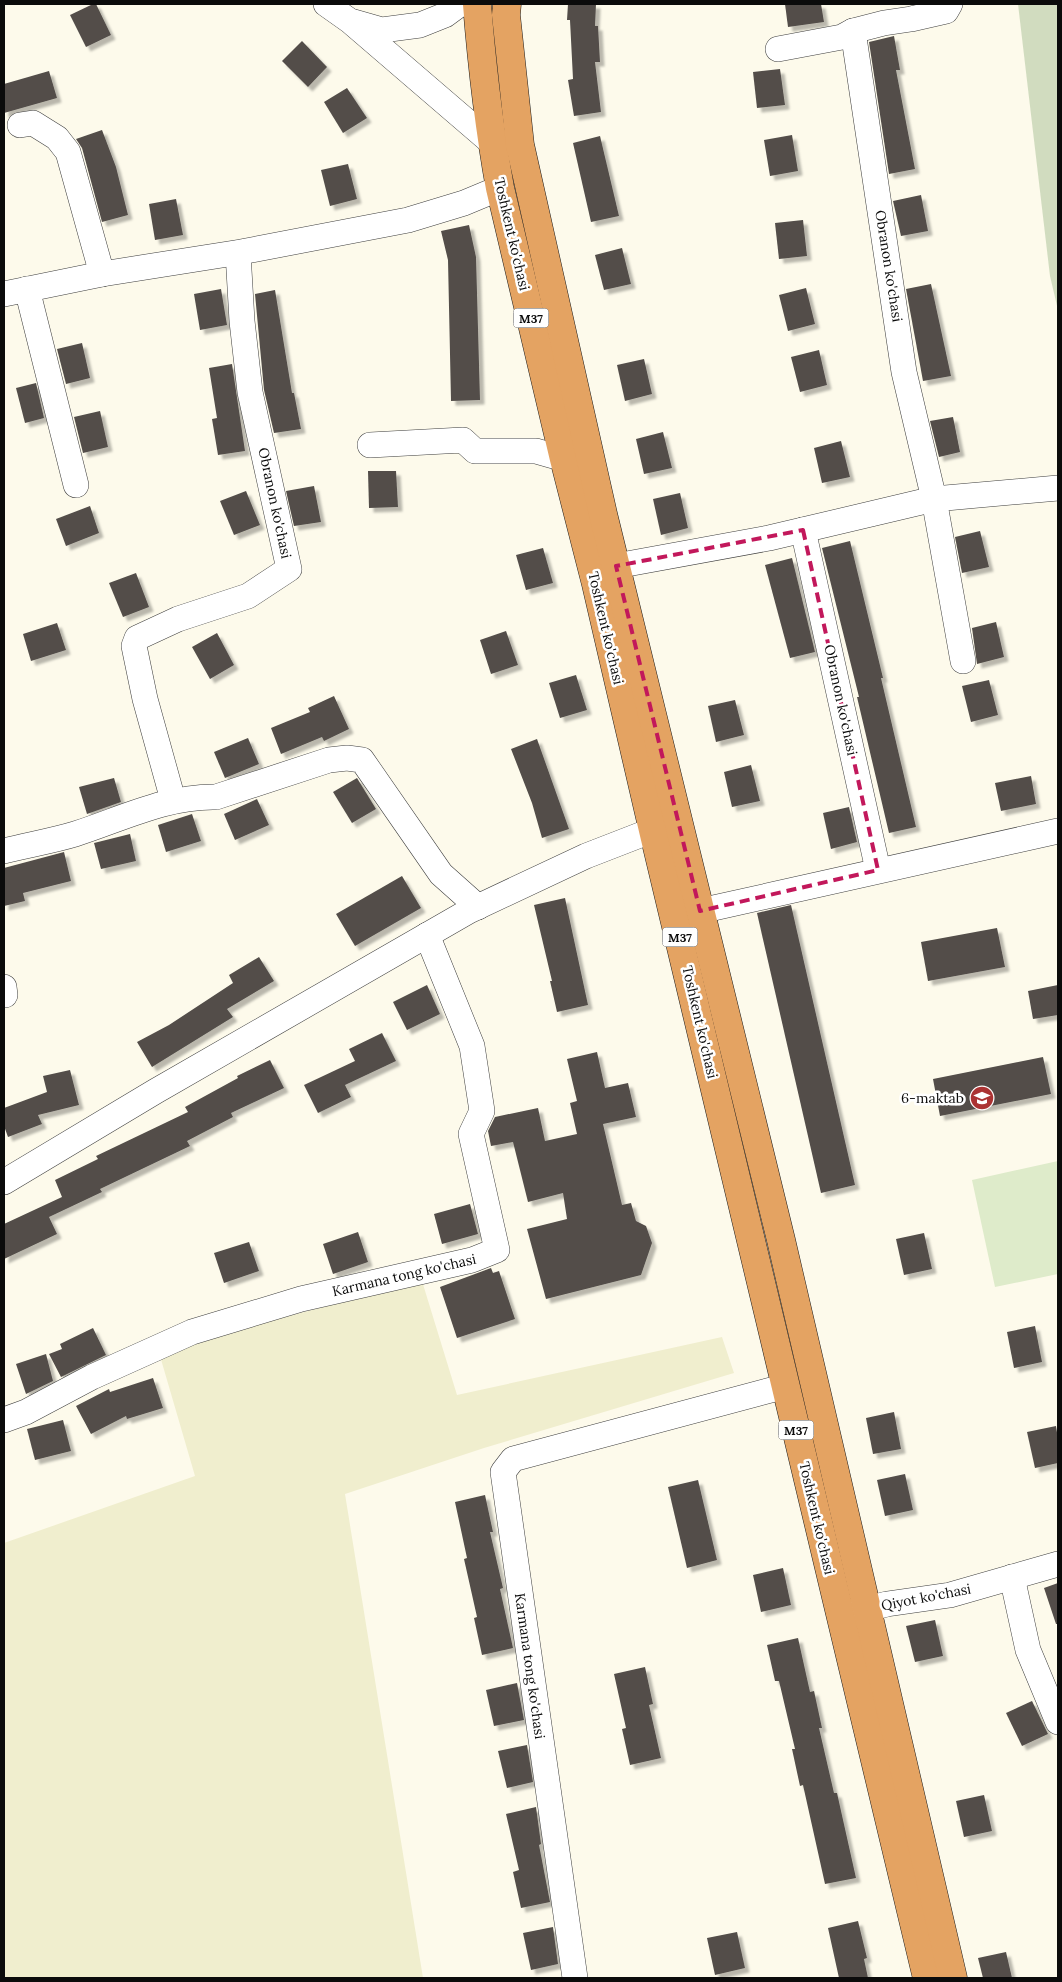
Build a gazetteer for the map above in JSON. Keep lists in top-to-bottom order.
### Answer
{
  "streets": {
    "highway": ["Toshkent ko'chasi", "M37"],
    "street": ["Obranon ko'chasi", "Karmana tong ko'chasi", "Qiyot ko'chasi"]
  },
  "crossings": [
    ["Toshkent ko'chasi", "Karmana tong ko'chasi"],
    ["Toshkent ko'chasi", "Qiyot ko'chasi"]
  ],
  "places": {
    "school or university": ["6-maktab"]
  }
}
